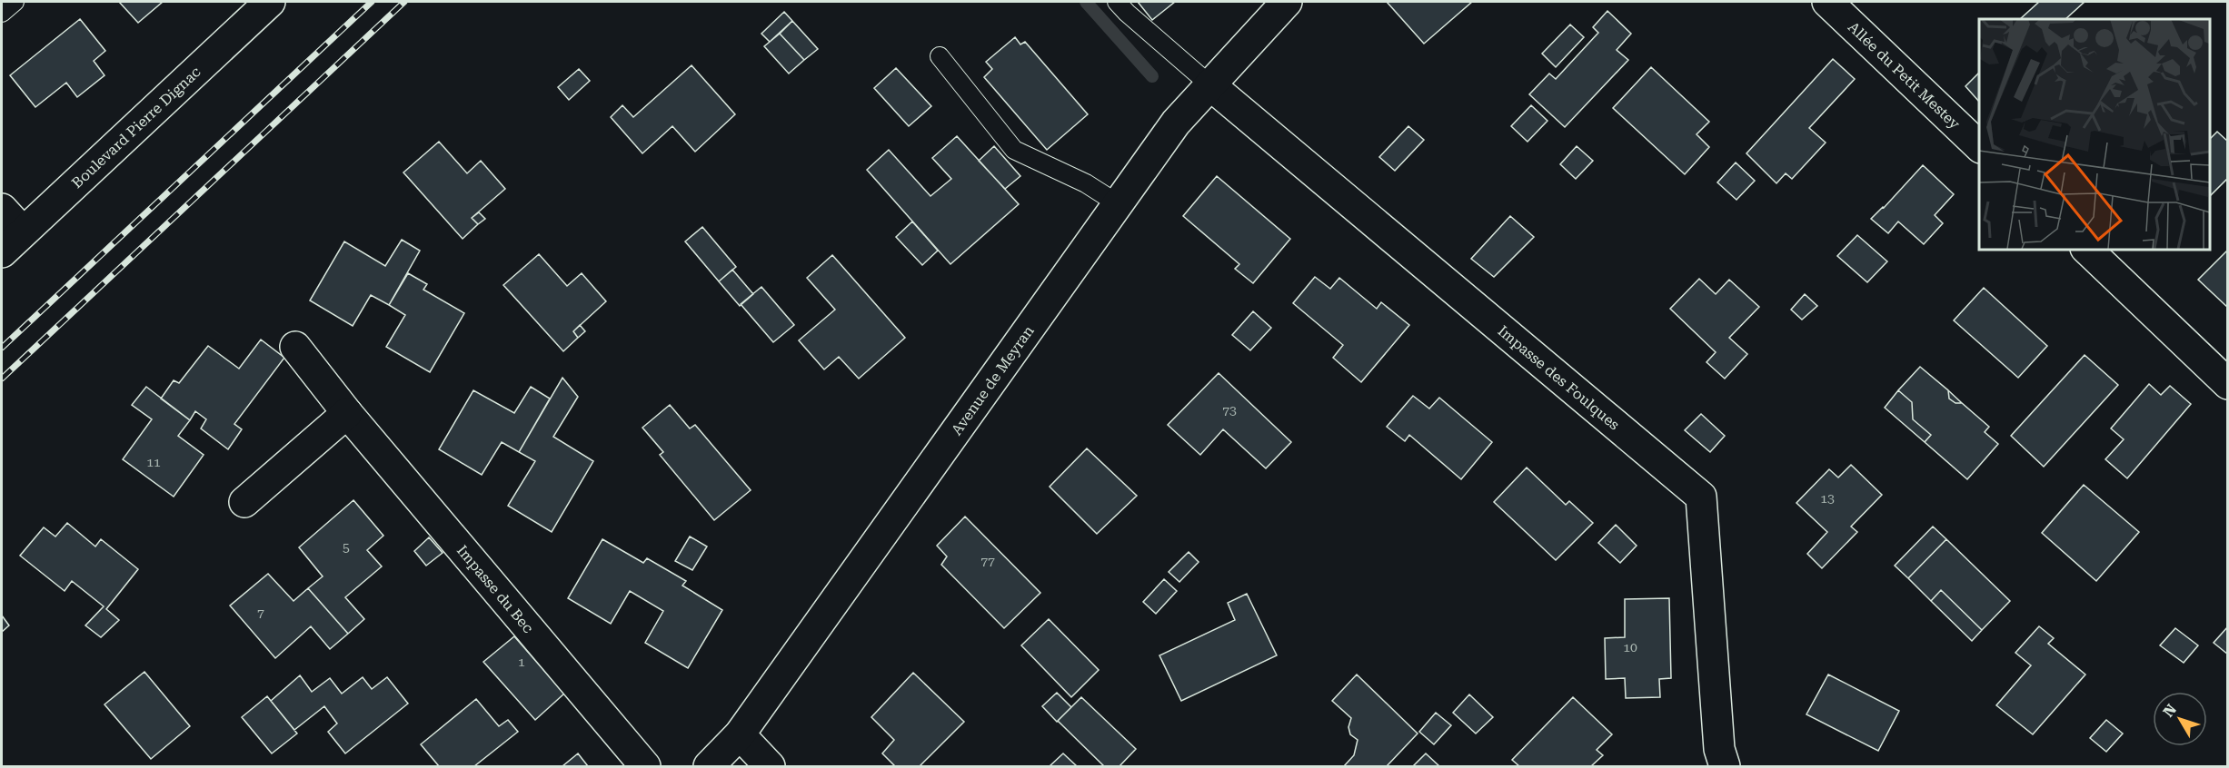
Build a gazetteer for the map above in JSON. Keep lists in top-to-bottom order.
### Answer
{
  "streets": {
    "street": [
      "Allée du Petit Mestey",
      "Boulevard Pierre Dignac",
      "Impasse des Foulques",
      "Avenue de Meyran",
      "Impasse du Bec"
    ]
  },
  "crossings": [
    ["Impasse des Foulques", "Avenue de Meyran"]
  ],
  "house_numbers": [
    "73",
    "11",
    "13",
    "5",
    "77",
    "7",
    "10",
    "1"
  ],
  "north": "top left"
}
